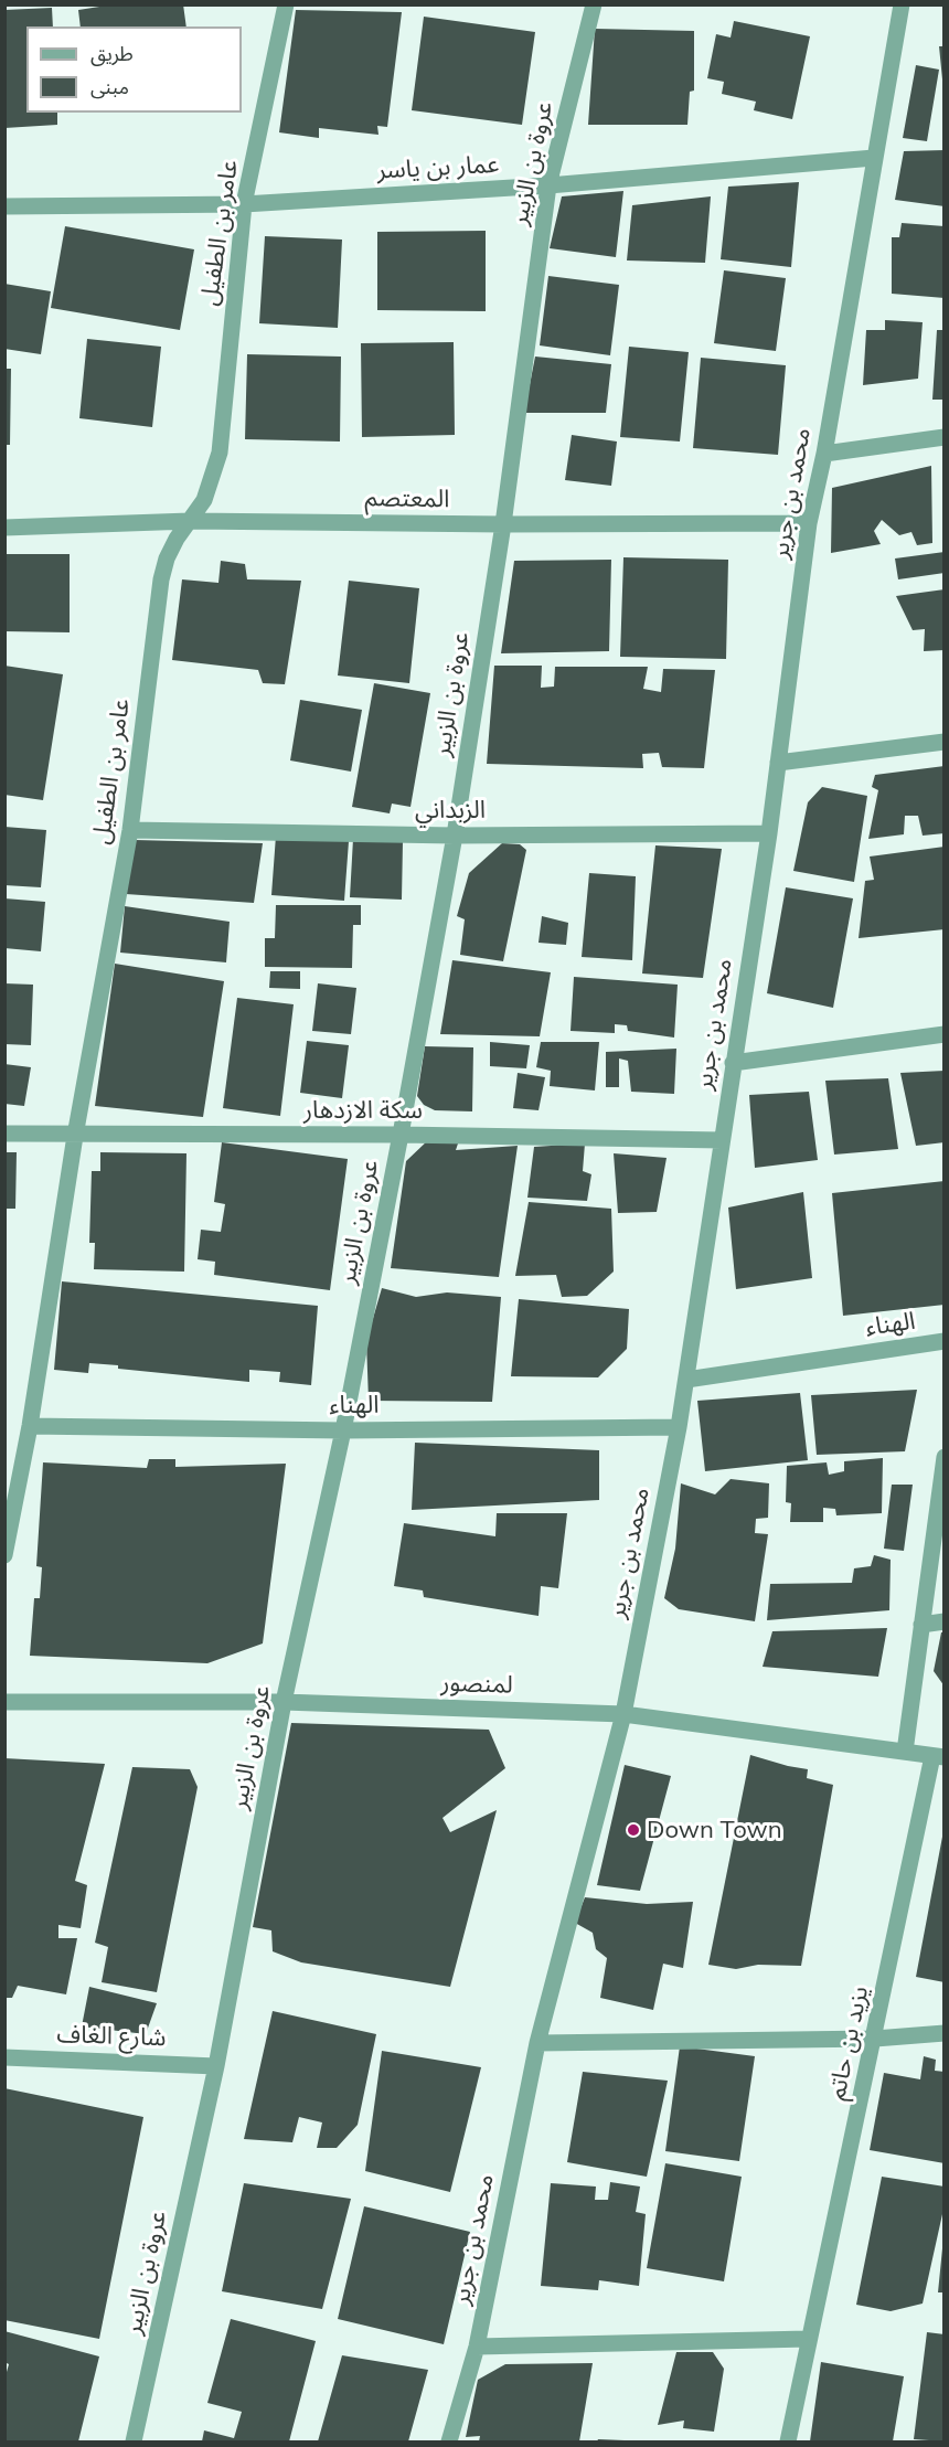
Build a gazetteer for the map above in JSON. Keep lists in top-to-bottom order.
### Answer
{
  "streets": {
    "street": [
      "عروة بن الزبير",
      "عمار بن ياسر",
      "عامر بن الطفيل",
      "محمد بن جرير",
      "المعتصم",
      "الزبداني",
      "سكة الازدهار",
      "الهناء",
      "لمنصور",
      "شارع الغاف",
      "يزيد بن حاتم"
    ]
  },
  "crossings": [
    ["عروة بن الزبير", "عمار بن ياسر"],
    ["عروة بن الزبير", "المعتصم"],
    ["عروة بن الزبير", "الزبداني"],
    ["عروة بن الزبير", "سكة الازدهار"],
    ["عروة بن الزبير", "الهناء"],
    ["عروة بن الزبير", "لمنصور"],
    ["عروة بن الزبير", "شارع الغاف"],
    ["عمار بن ياسر", "عامر بن الطفيل"],
    ["عمار بن ياسر", "محمد بن جرير"],
    ["عامر بن الطفيل", "المعتصم"],
    ["عامر بن الطفيل", "الزبداني"],
    ["عامر بن الطفيل", "سكة الازدهار"],
    ["عامر بن الطفيل", "الهناء"],
    ["محمد بن جرير", "المعتصم"],
    ["محمد بن جرير", "الزبداني"],
    ["محمد بن جرير", "سكة الازدهار"],
    ["محمد بن جرير", "الهناء"],
    ["محمد بن جرير", "لمنصور"],
    ["لمنصور", "يزيد بن حاتم"]
  ],
  "places": ["Down Town"],
  "legend": ["طريق", "مبنى"]
}
